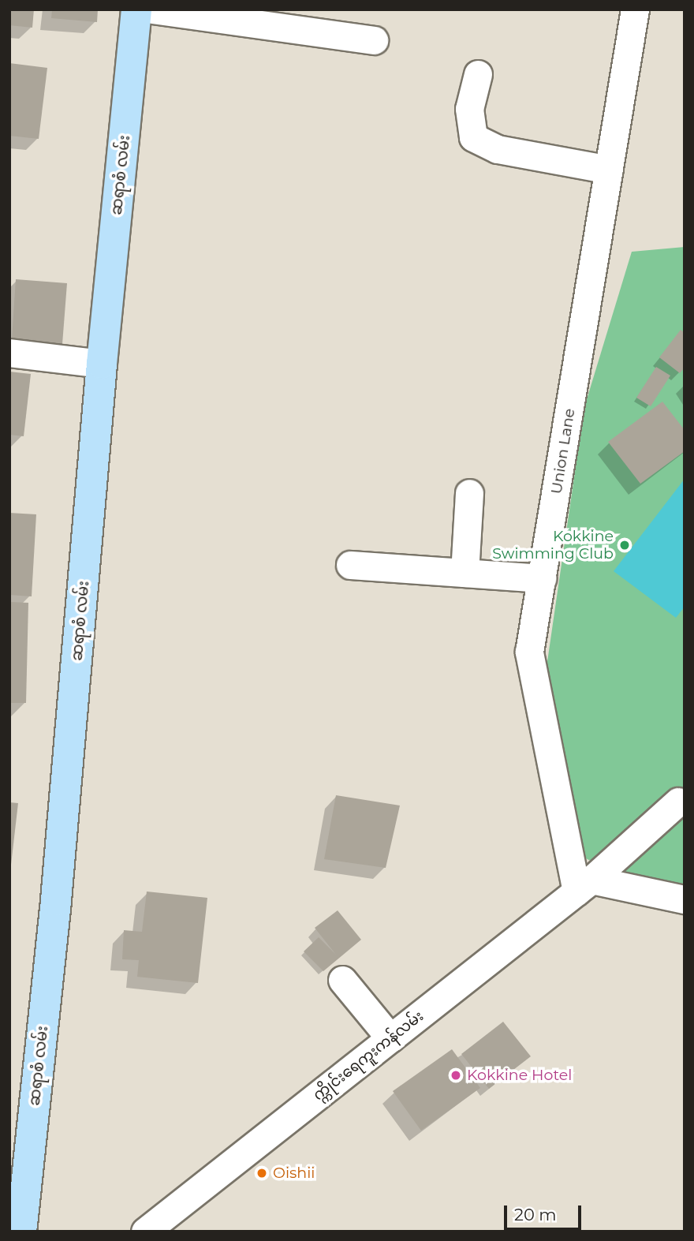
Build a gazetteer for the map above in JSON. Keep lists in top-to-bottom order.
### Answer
{
  "streets": {
    "main road": ["ဆရာစံ လမ်း"],
    "street": ["Union Lane", "က္ကိုင်းရေကူးကန်လမ်း"]
  },
  "crossings": [
    ["Union Lane", "က္ကိုင်းရေကူးကန်လမ်း"]
  ],
  "places": ["Kokkine Swimming Club", "Kokkine Hotel", "Oishii"],
  "scale_bar": "20 m"
}
